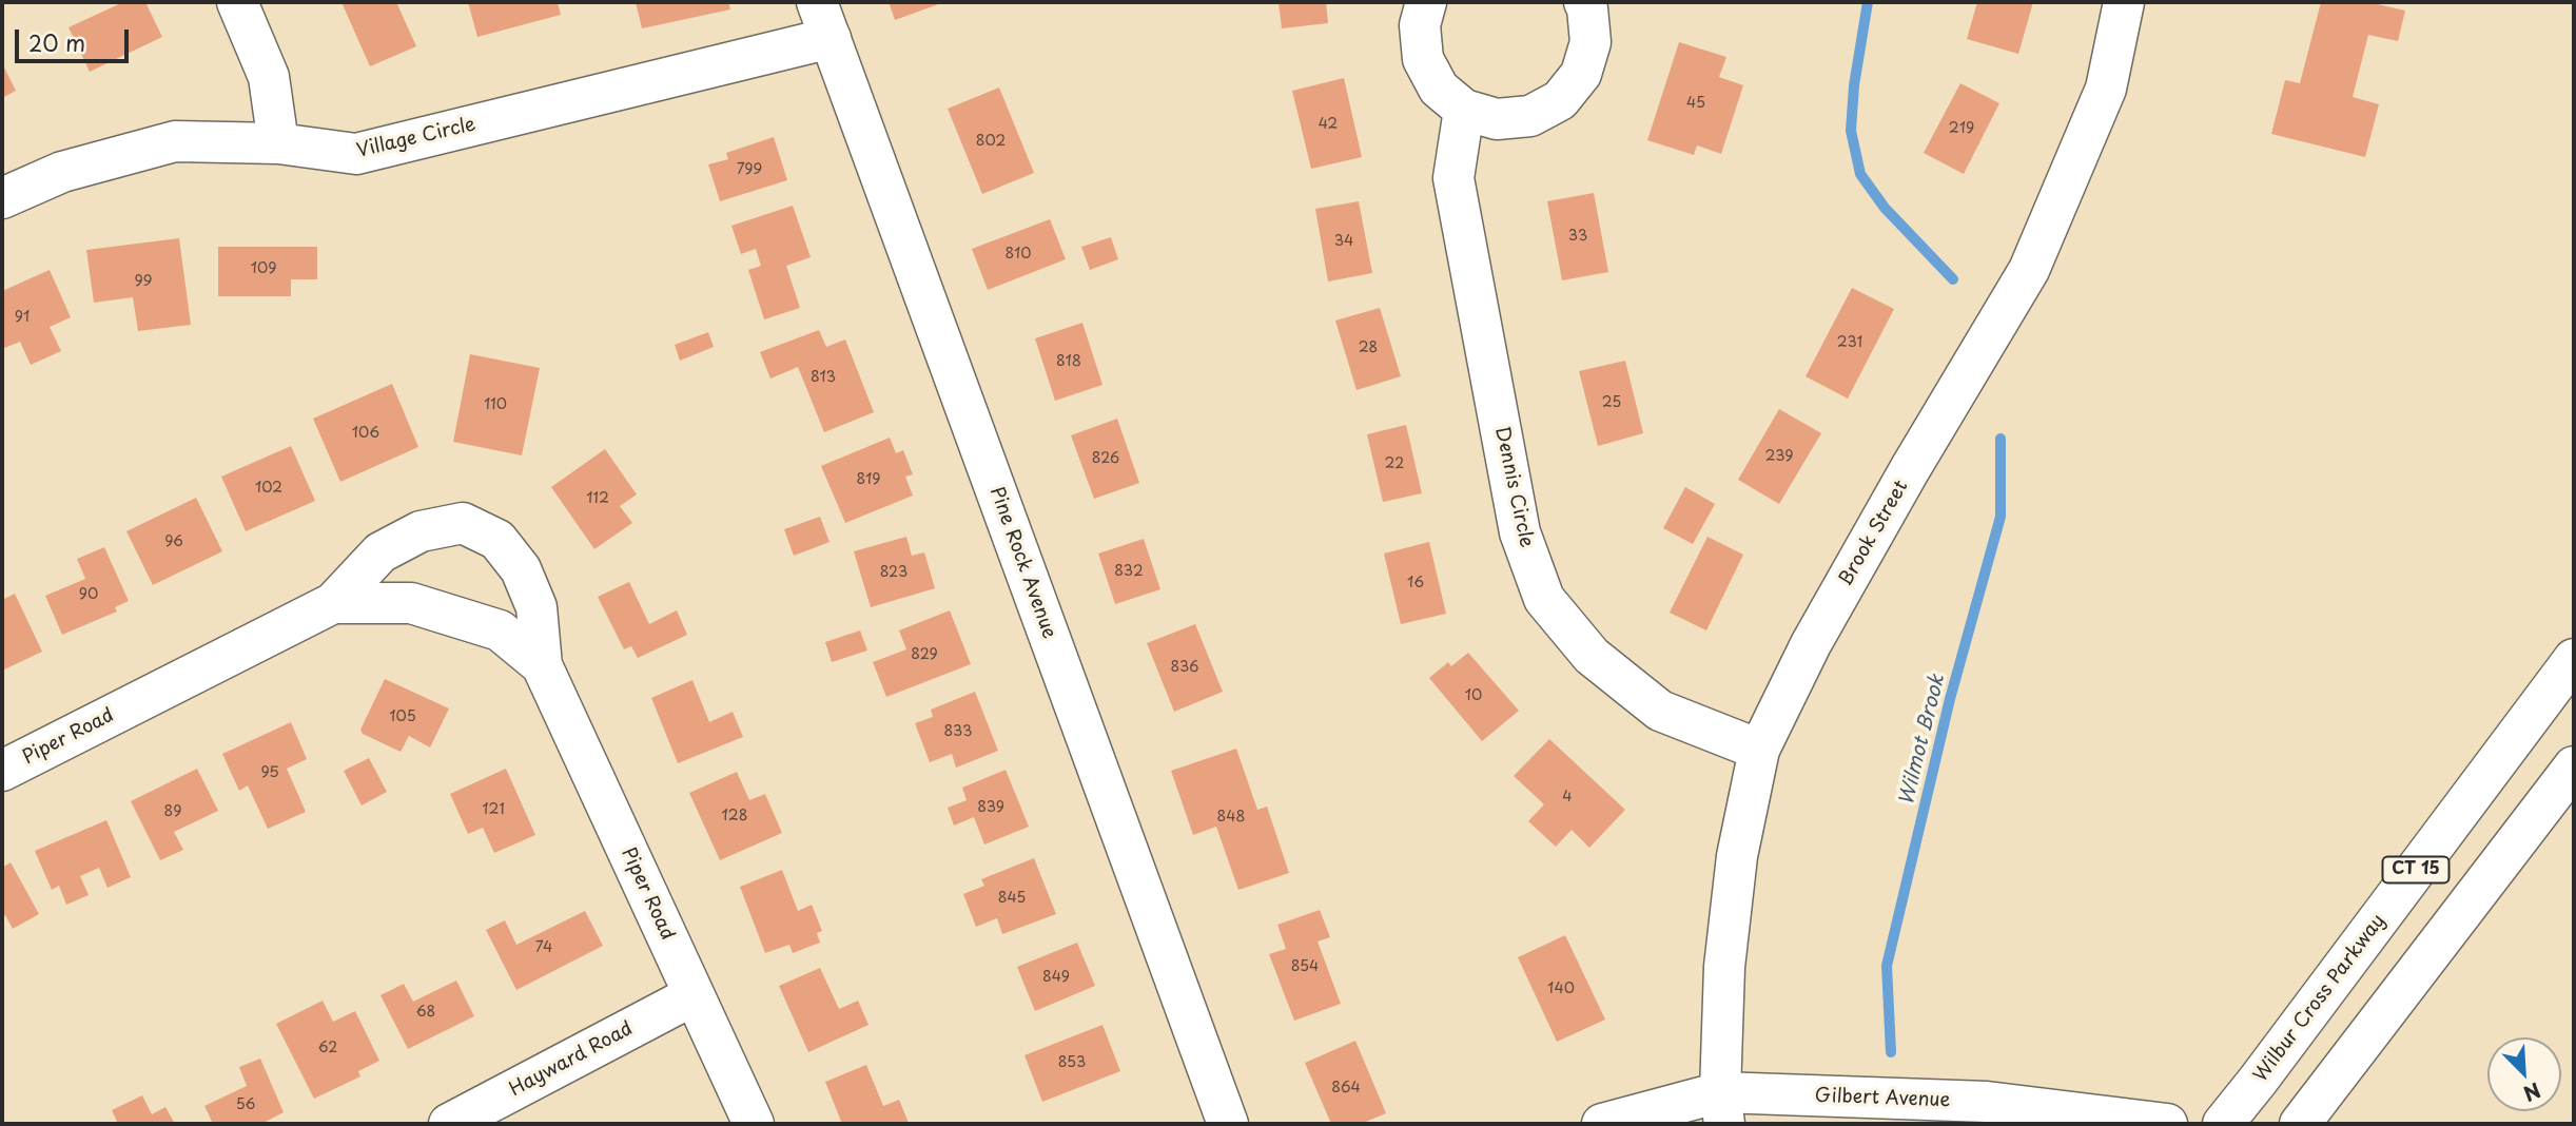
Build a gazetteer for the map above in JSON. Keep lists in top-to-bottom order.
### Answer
{
  "streets": {
    "main road": [
      "Village Circle",
      "Dennis Circle",
      "Brook Street",
      "Pine Rock Avenue",
      "Piper Road",
      "CT 15",
      "Wilbur Cross Parkway",
      "Hayward Road",
      "Gilbert Avenue"
    ]
  },
  "crossings": [
    ["Village Circle", "Pine Rock Avenue"],
    ["Dennis Circle", "Brook Street"],
    ["Brook Street", "Gilbert Avenue"],
    ["Piper Road", "Hayward Road"]
  ],
  "water": ["Wilmot Brook"],
  "house_numbers": [
    "45",
    "42",
    "219",
    "802",
    "799",
    "33",
    "34",
    "810",
    "109",
    "99",
    "91",
    "231",
    "28",
    "818",
    "813",
    "25",
    "110",
    "106",
    "239",
    "826",
    "22",
    "819",
    "102",
    "112",
    "96",
    "832",
    "823",
    "16",
    "90",
    "829",
    "836",
    "10",
    "105",
    "833",
    "95",
    "4",
    "839",
    "121",
    "89",
    "128",
    "848",
    "845",
    "74",
    "854",
    "849",
    "140",
    "68",
    "62",
    "853",
    "864",
    "56"
  ],
  "scale_bar": "20 m",
  "north": "bottom right"
}
